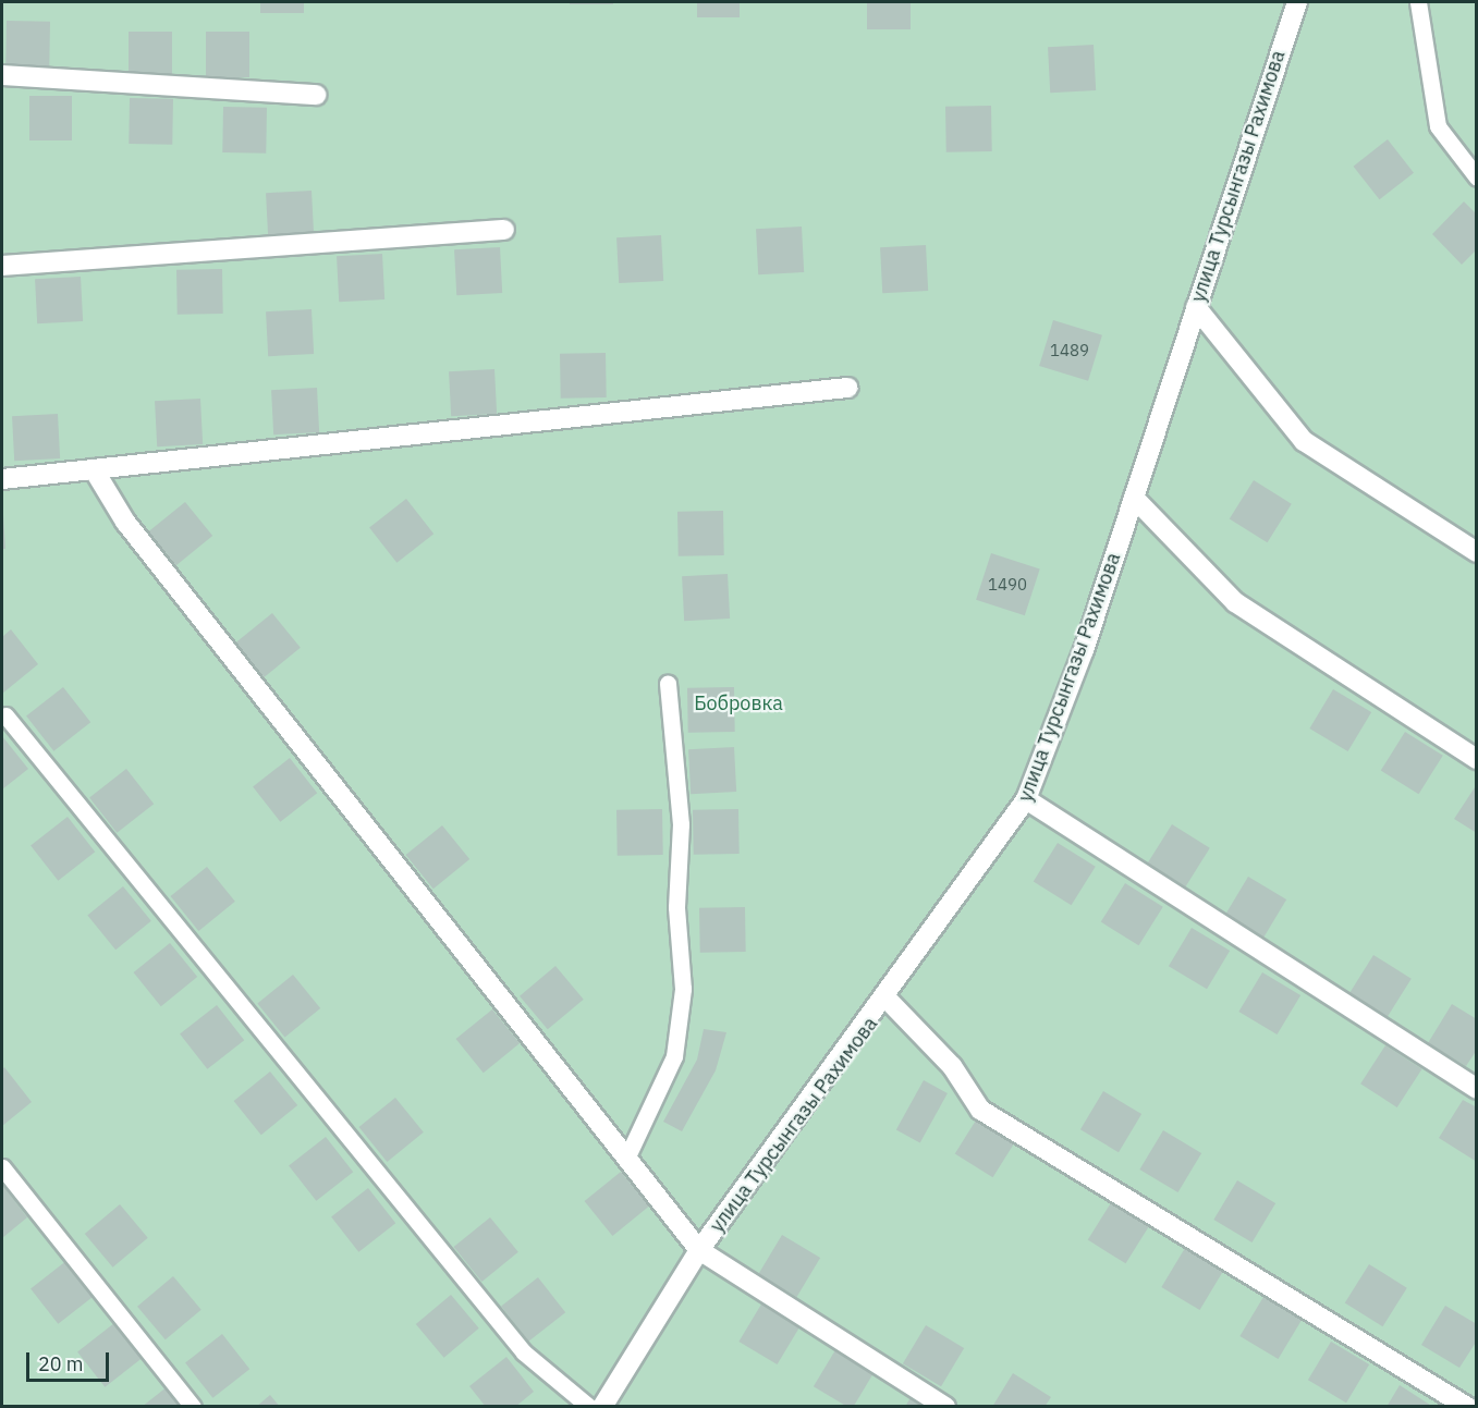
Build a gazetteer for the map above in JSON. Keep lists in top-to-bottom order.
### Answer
{
  "streets": {
    "street": ["улица Турсынгазы Рахимова"]
  },
  "parks": ["Бобровка"],
  "house_numbers": ["1489", "1490"],
  "scale_bar": "20 m"
}
